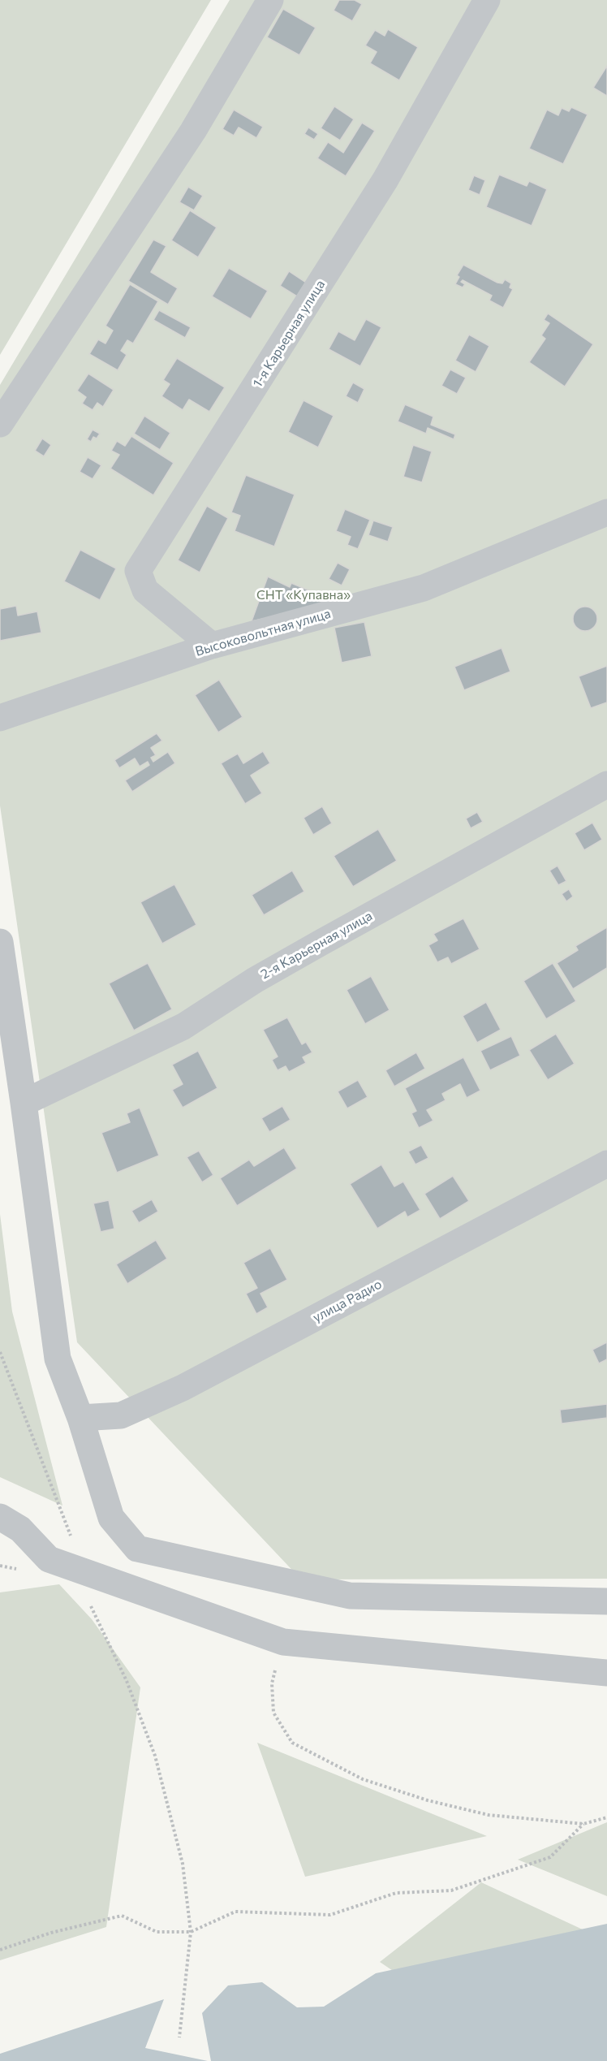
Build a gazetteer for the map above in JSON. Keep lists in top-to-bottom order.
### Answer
{
  "streets": {
    "street": [
      "1-я Карьерная улица",
      "Высоковольтная улица",
      "2-я Карьерная улица",
      "улица Радио"
    ]
  },
  "crossings": [
    ["1-я Карьерная улица", "Высоковольтная улица"]
  ],
  "parks": ["СНТ «Купавна»"]
}
